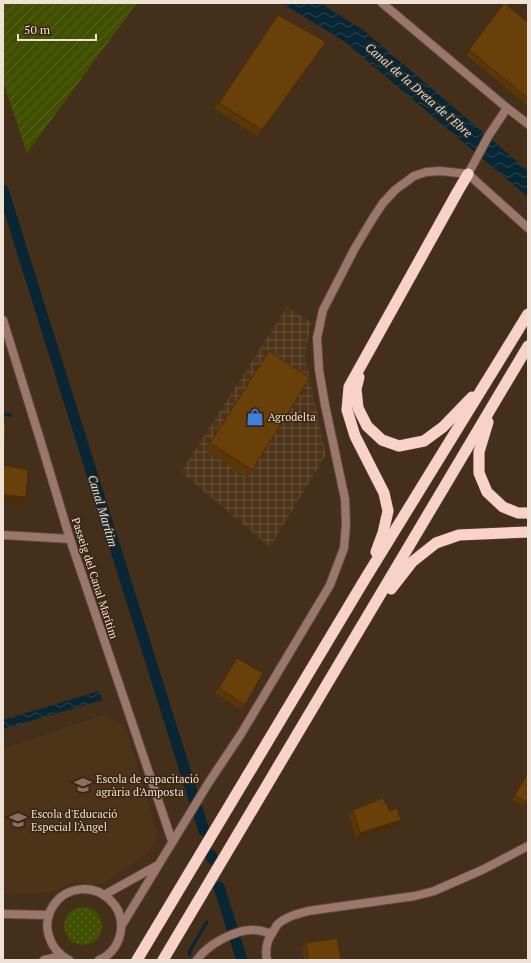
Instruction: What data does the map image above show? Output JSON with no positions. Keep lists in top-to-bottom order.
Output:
{
  "streets": {
    "street": ["Passeig del Canal Marítim"]
  },
  "water": ["Canal de la Dreta de l'Ebre", "Canal Marítim"],
  "places": {
    "shop": ["Agrodelta"],
    "school or university": ["Escola de capacitació agrària d'Amposta", "Escola d'Educació Especial l'Àngel"]
  },
  "scale_bar": "50 m"
}
